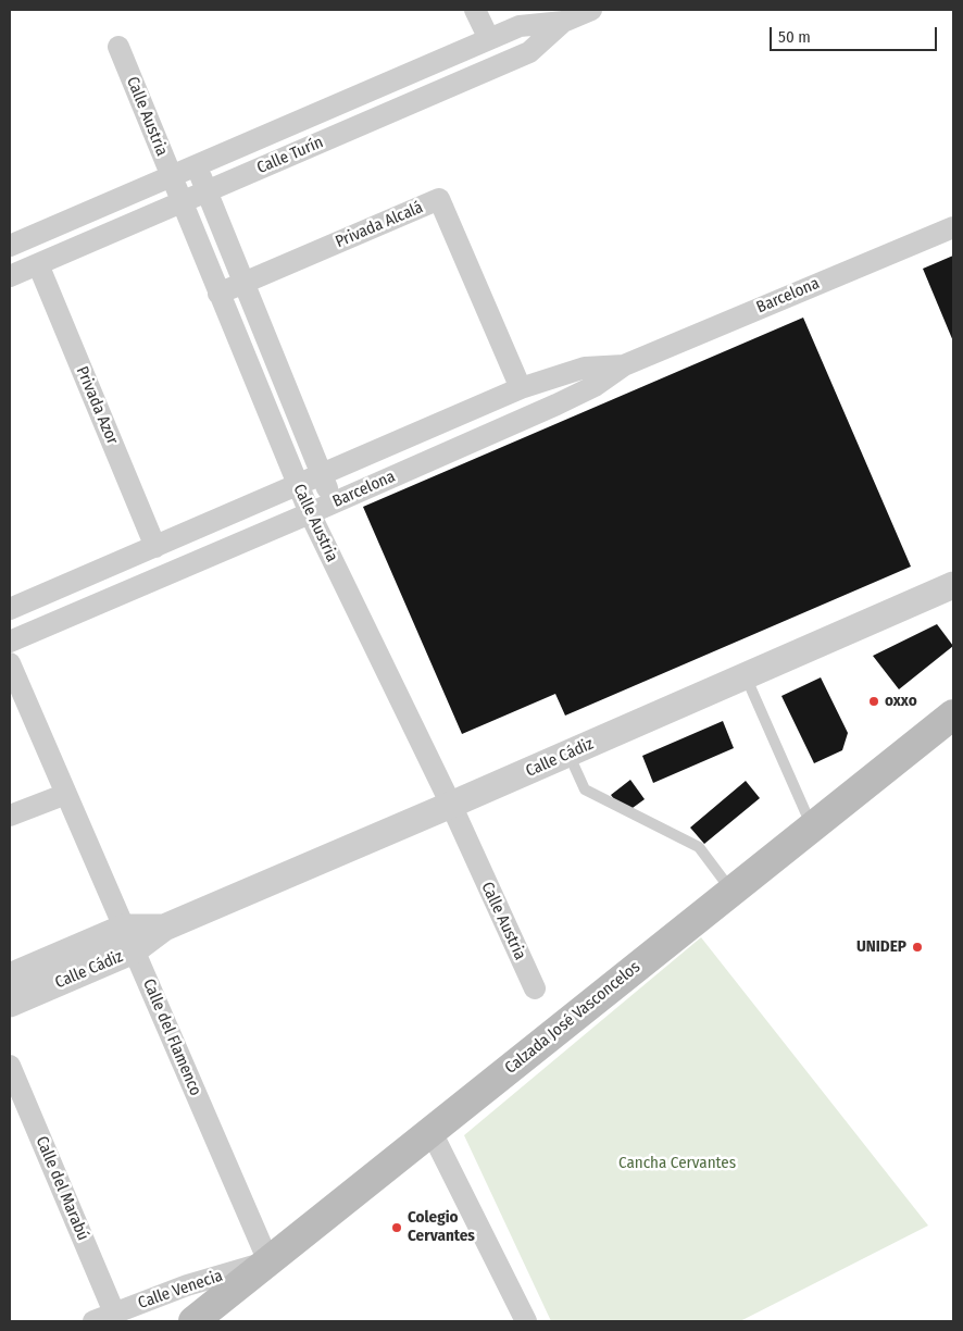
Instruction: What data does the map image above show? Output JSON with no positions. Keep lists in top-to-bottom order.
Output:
{
  "streets": {
    "main road": ["Calzada José Vasconcelos"],
    "street": [
      "Calle Austria",
      "Calle Turín",
      "Privada Alcalá",
      "Barcelona",
      "Privada Azor",
      "Calle Cádiz",
      "Calle del Flamenco",
      "Calle del Marabú",
      "Calle Venecia"
    ]
  },
  "crossings": [
    ["Calle Austria", "Calle Turín"],
    ["Calle Austria", "Privada Alcalá"],
    ["Calle Austria", "Barcelona"],
    ["Calle Austria", "Calle Cádiz"],
    ["Calle Turín", "Privada Azor"],
    ["Privada Alcalá", "Barcelona"],
    ["Barcelona", "Privada Azor"],
    ["Calle Cádiz", "Calle del Flamenco"],
    ["Calzada José Vasconcelos", "Calle del Flamenco"],
    ["Calzada José Vasconcelos", "Calle Venecia"],
    ["Calle del Flamenco", "Calle Venecia"],
    ["Calle del Marabú", "Calle Venecia"]
  ],
  "parks": ["Cancha Cervantes"],
  "places": ["oxxo", "UNIDEP", "Colegio Cervantes"],
  "scale_bar": "50 m"
}
